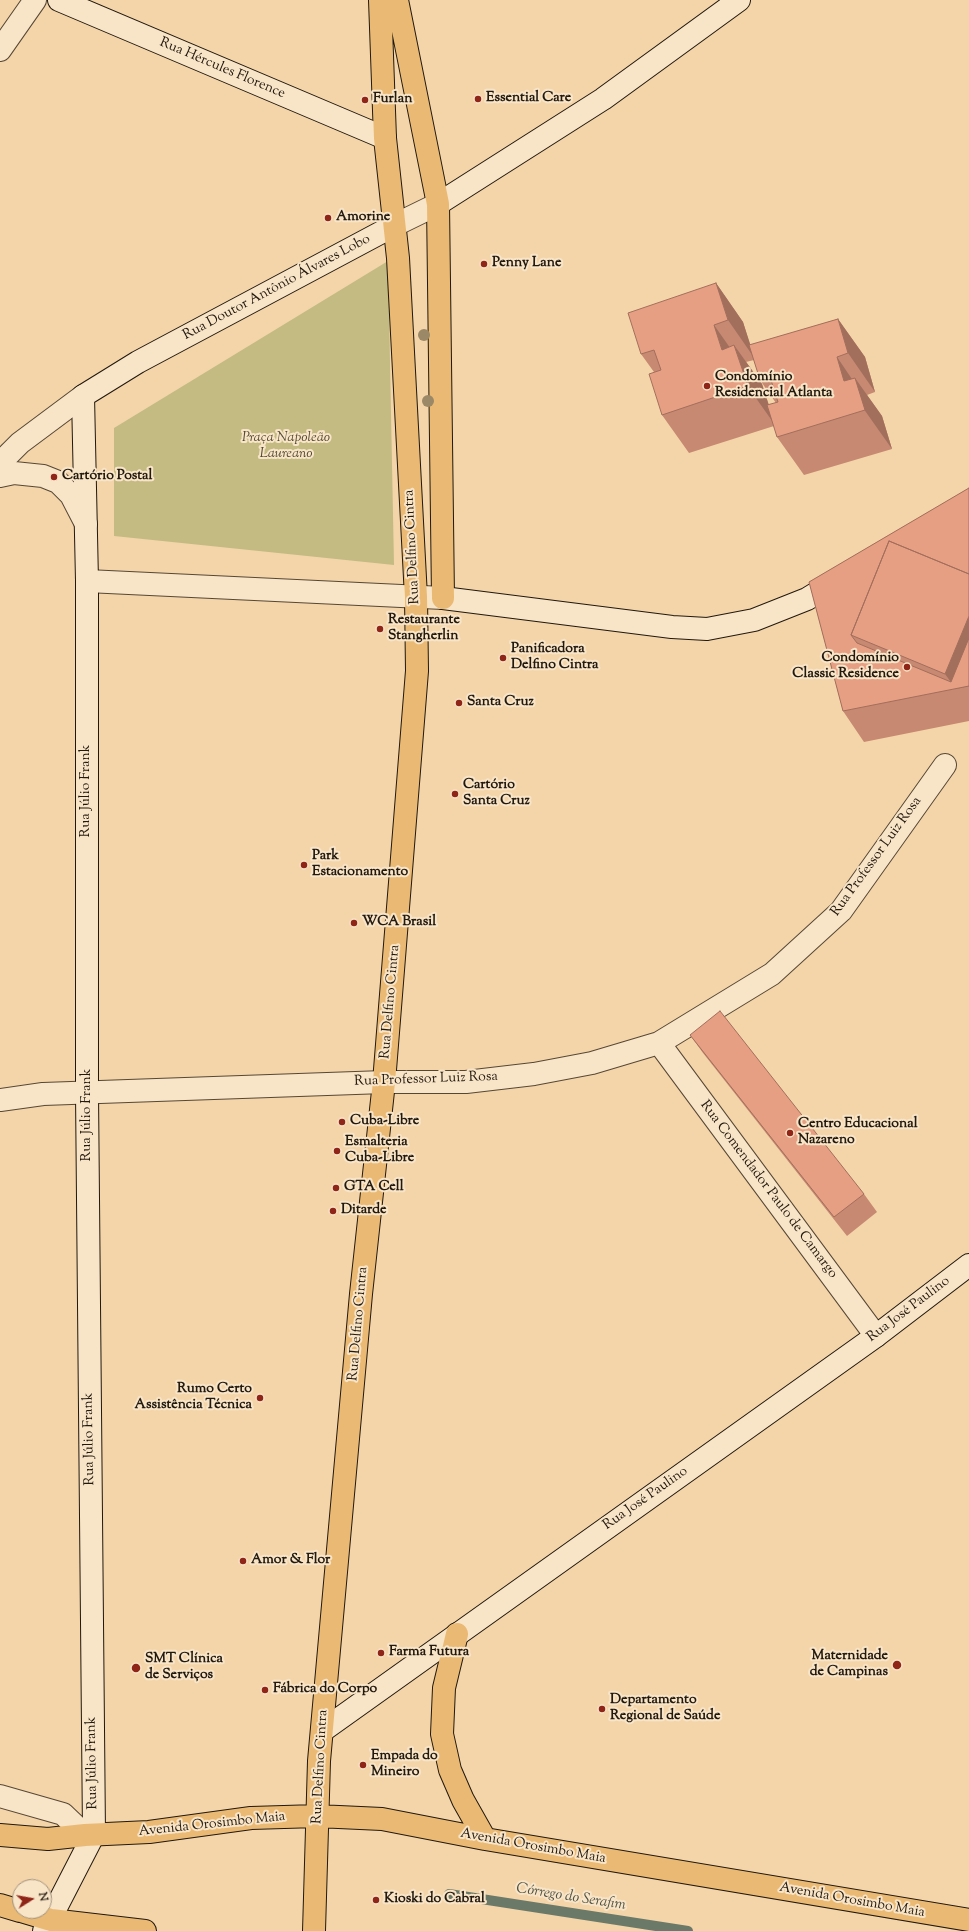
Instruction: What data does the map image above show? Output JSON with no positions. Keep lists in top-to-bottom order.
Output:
{
  "streets": {
    "main road": ["Rua Delfino Cintra", "Avenida Orosimbo Maia"],
    "street": [
      "Rua Hércules Florence",
      "Rua Doutor Antônio Álvares Lobo",
      "Rua Júlio Frank",
      "Rua Professor Luiz Rosa",
      "Rua Comendador Paulo de Camargo",
      "Rua José Paulino"
    ]
  },
  "crossings": [
    ["Rua Hércules Florence", "Rua Delfino Cintra"],
    ["Rua Doutor Antônio Álvares Lobo", "Rua Delfino Cintra"],
    ["Rua Doutor Antônio Álvares Lobo", "Rua Júlio Frank"],
    ["Rua Delfino Cintra", "Rua Professor Luiz Rosa"],
    ["Rua Delfino Cintra", "Rua José Paulino"],
    ["Rua Delfino Cintra", "Avenida Orosimbo Maia"],
    ["Rua Júlio Frank", "Rua Professor Luiz Rosa"],
    ["Rua Júlio Frank", "Avenida Orosimbo Maia"],
    ["Rua Professor Luiz Rosa", "Rua Comendador Paulo de Camargo"],
    ["Rua Comendador Paulo de Camargo", "Rua José Paulino"]
  ],
  "water": ["Córrego do Serafim"],
  "parks": ["Praça Napoleão Laureano"],
  "places": [
    "Essential Care",
    "Furlan",
    "Amorine",
    "Penny Lane",
    "Condomínio Residencial Atlanta",
    "Cartório Postal",
    "Restaurante Stangherlin",
    "Panificadora Delfino Cintra",
    "Condomínio Classic Residence",
    "Santa Cruz",
    "Cartório Santa Cruz",
    "Park Estacionamento",
    "WCA Brasil",
    "Cuba-Libre",
    "Centro Educacional Nazareno",
    "Esmalteria Cuba-Libre",
    "GTA Cell",
    "Ditarde",
    "Rumo Certo Assistência Técnica",
    "Amor & Flor",
    "Farma Futura",
    "Maternidade de Campinas",
    "SMT Clínica de Serviços",
    "Fábrica do Corpo",
    "Departamento Regional de Saúde",
    "Empada do Mineiro",
    "Kioski do Cabral"
  ],
  "north": "right"
}
